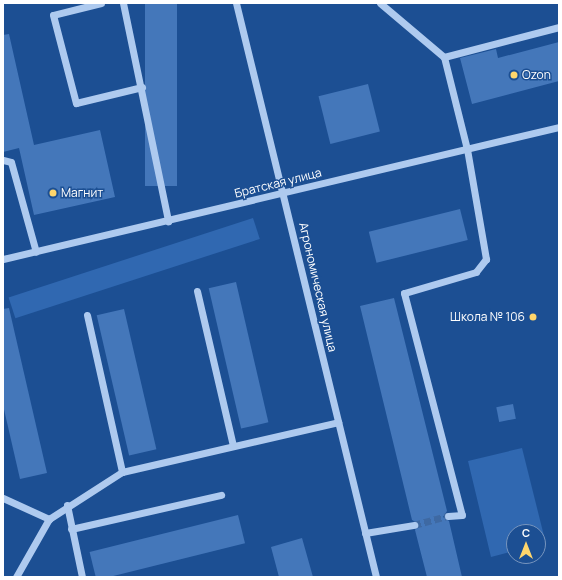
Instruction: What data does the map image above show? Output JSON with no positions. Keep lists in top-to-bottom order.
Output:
{
  "streets": {
    "street": ["Братская улица", "Агрономическая улица"]
  },
  "crossings": [
    ["Братская улица", "Агрономическая улица"]
  ],
  "places": ["Ozon", "Магнит", "Школа № 106"],
  "north": "top"
}
